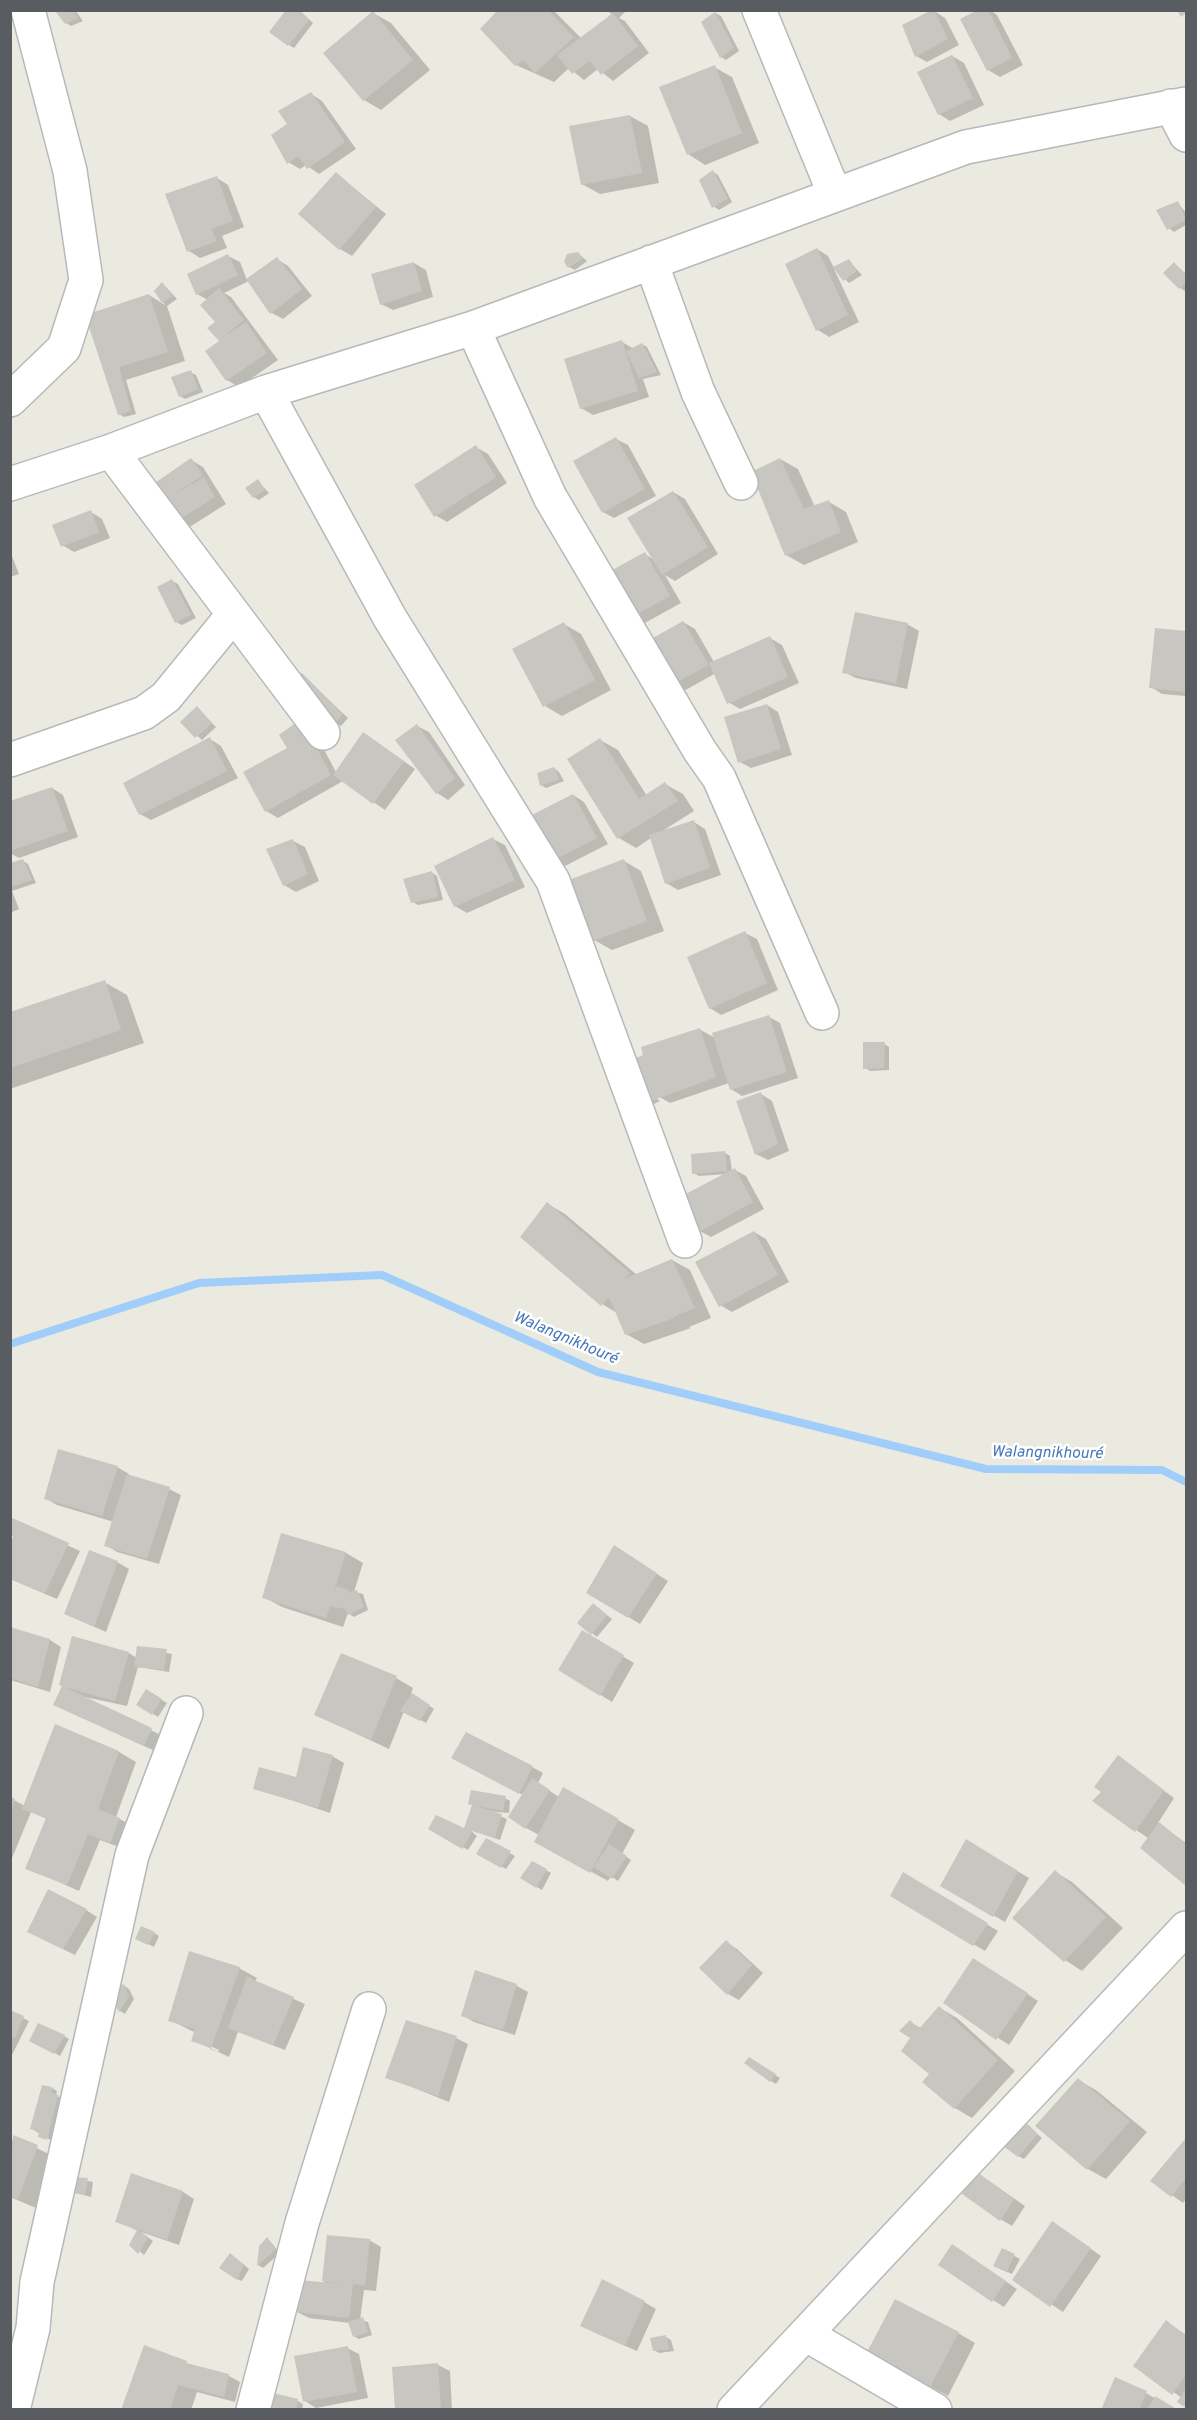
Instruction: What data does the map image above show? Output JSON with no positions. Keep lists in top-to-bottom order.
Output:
{
  "water": ["Walangnikhouré"]
}
